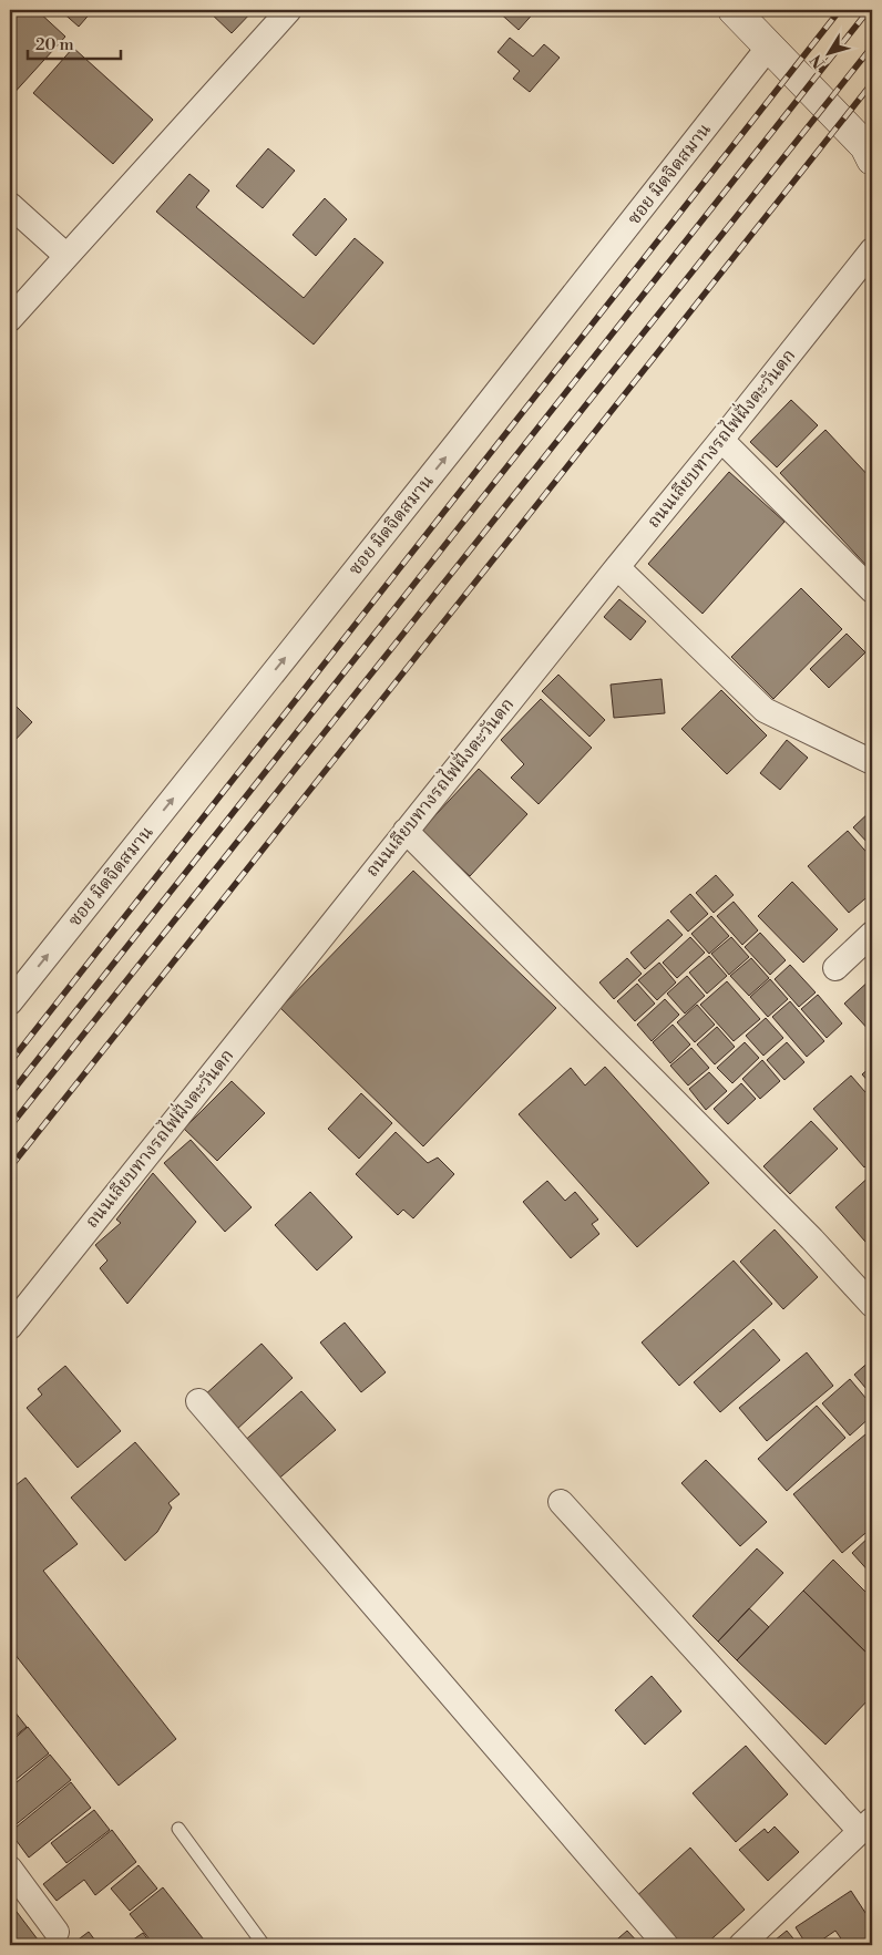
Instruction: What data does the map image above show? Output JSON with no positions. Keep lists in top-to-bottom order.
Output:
{
  "streets": {
    "street": ["ซอย มิตจิตสมาน", "ถนนเลียบทางรถไฟฝั่งตะวันตก"]
  },
  "one_way": ["ซอย มิตจิตสมาน"],
  "scale_bar": "20 m",
  "north": "bottom left"
}
